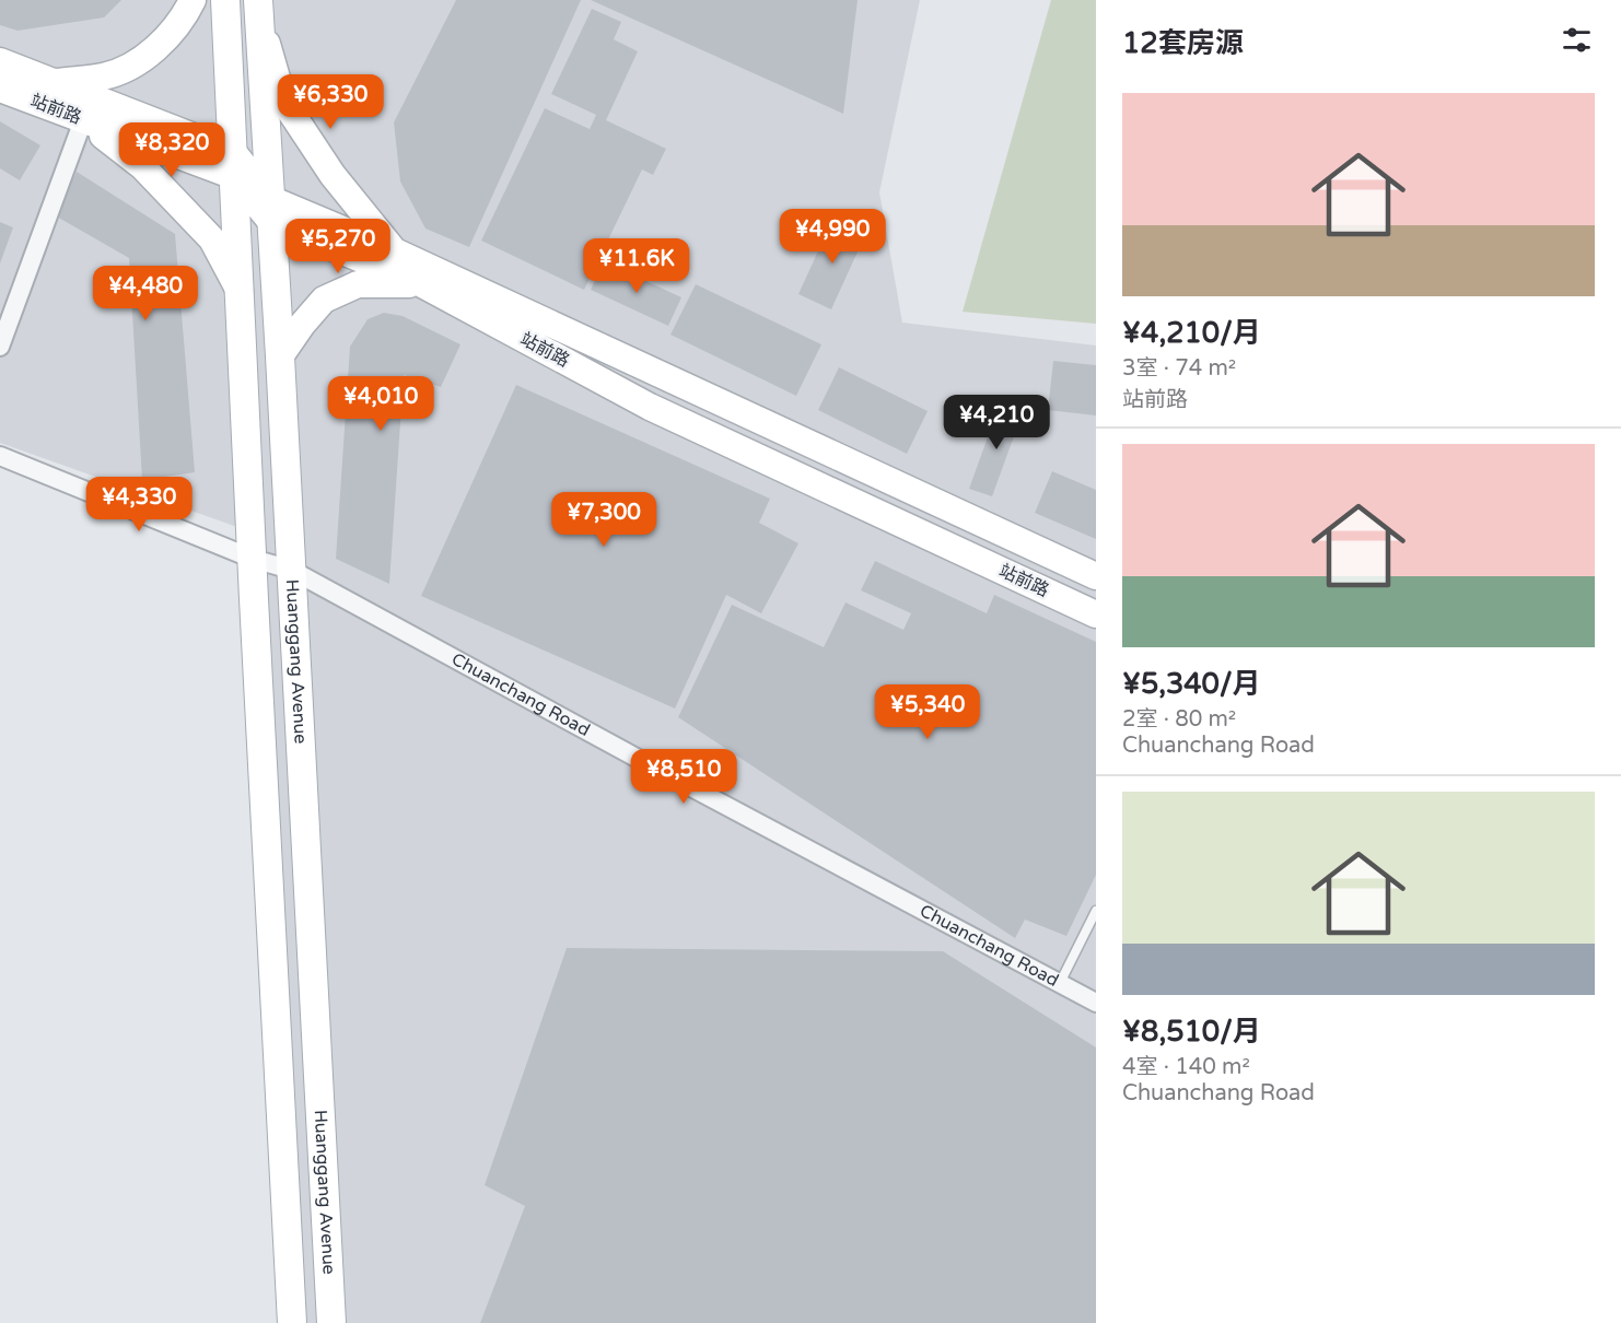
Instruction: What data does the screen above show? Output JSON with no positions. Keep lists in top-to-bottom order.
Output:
{
  "streets": {
    "main road": ["Huanggang Avenue"],
    "street": ["站前路", "Chuanchang Road"]
  },
  "crossings": [
    ["站前路", "Huanggang Avenue"],
    ["Huanggang Avenue", "Chuanchang Road"]
  ],
  "page": {
    "heading": "12套房源",
    "price": [
      "¥6,330",
      "¥8,320",
      "¥4,990",
      "¥5,270",
      "¥11.6K",
      "¥4,480",
      "¥4,010",
      "¥4,210",
      "¥4,330",
      "¥7,300",
      "¥5,340",
      "¥8,510"
    ],
    "list": [
      {
        "name": "¥4,210/月",
        "note": "3室 · 74 m² · 站前路"
      },
      {
        "name": "¥5,340/月",
        "note": "2室 · 80 m² · Chuanchang Road"
      },
      {
        "name": "¥8,510/月",
        "note": "4室 · 140 m² · Chuanchang Road"
      }
    ]
  }
}
